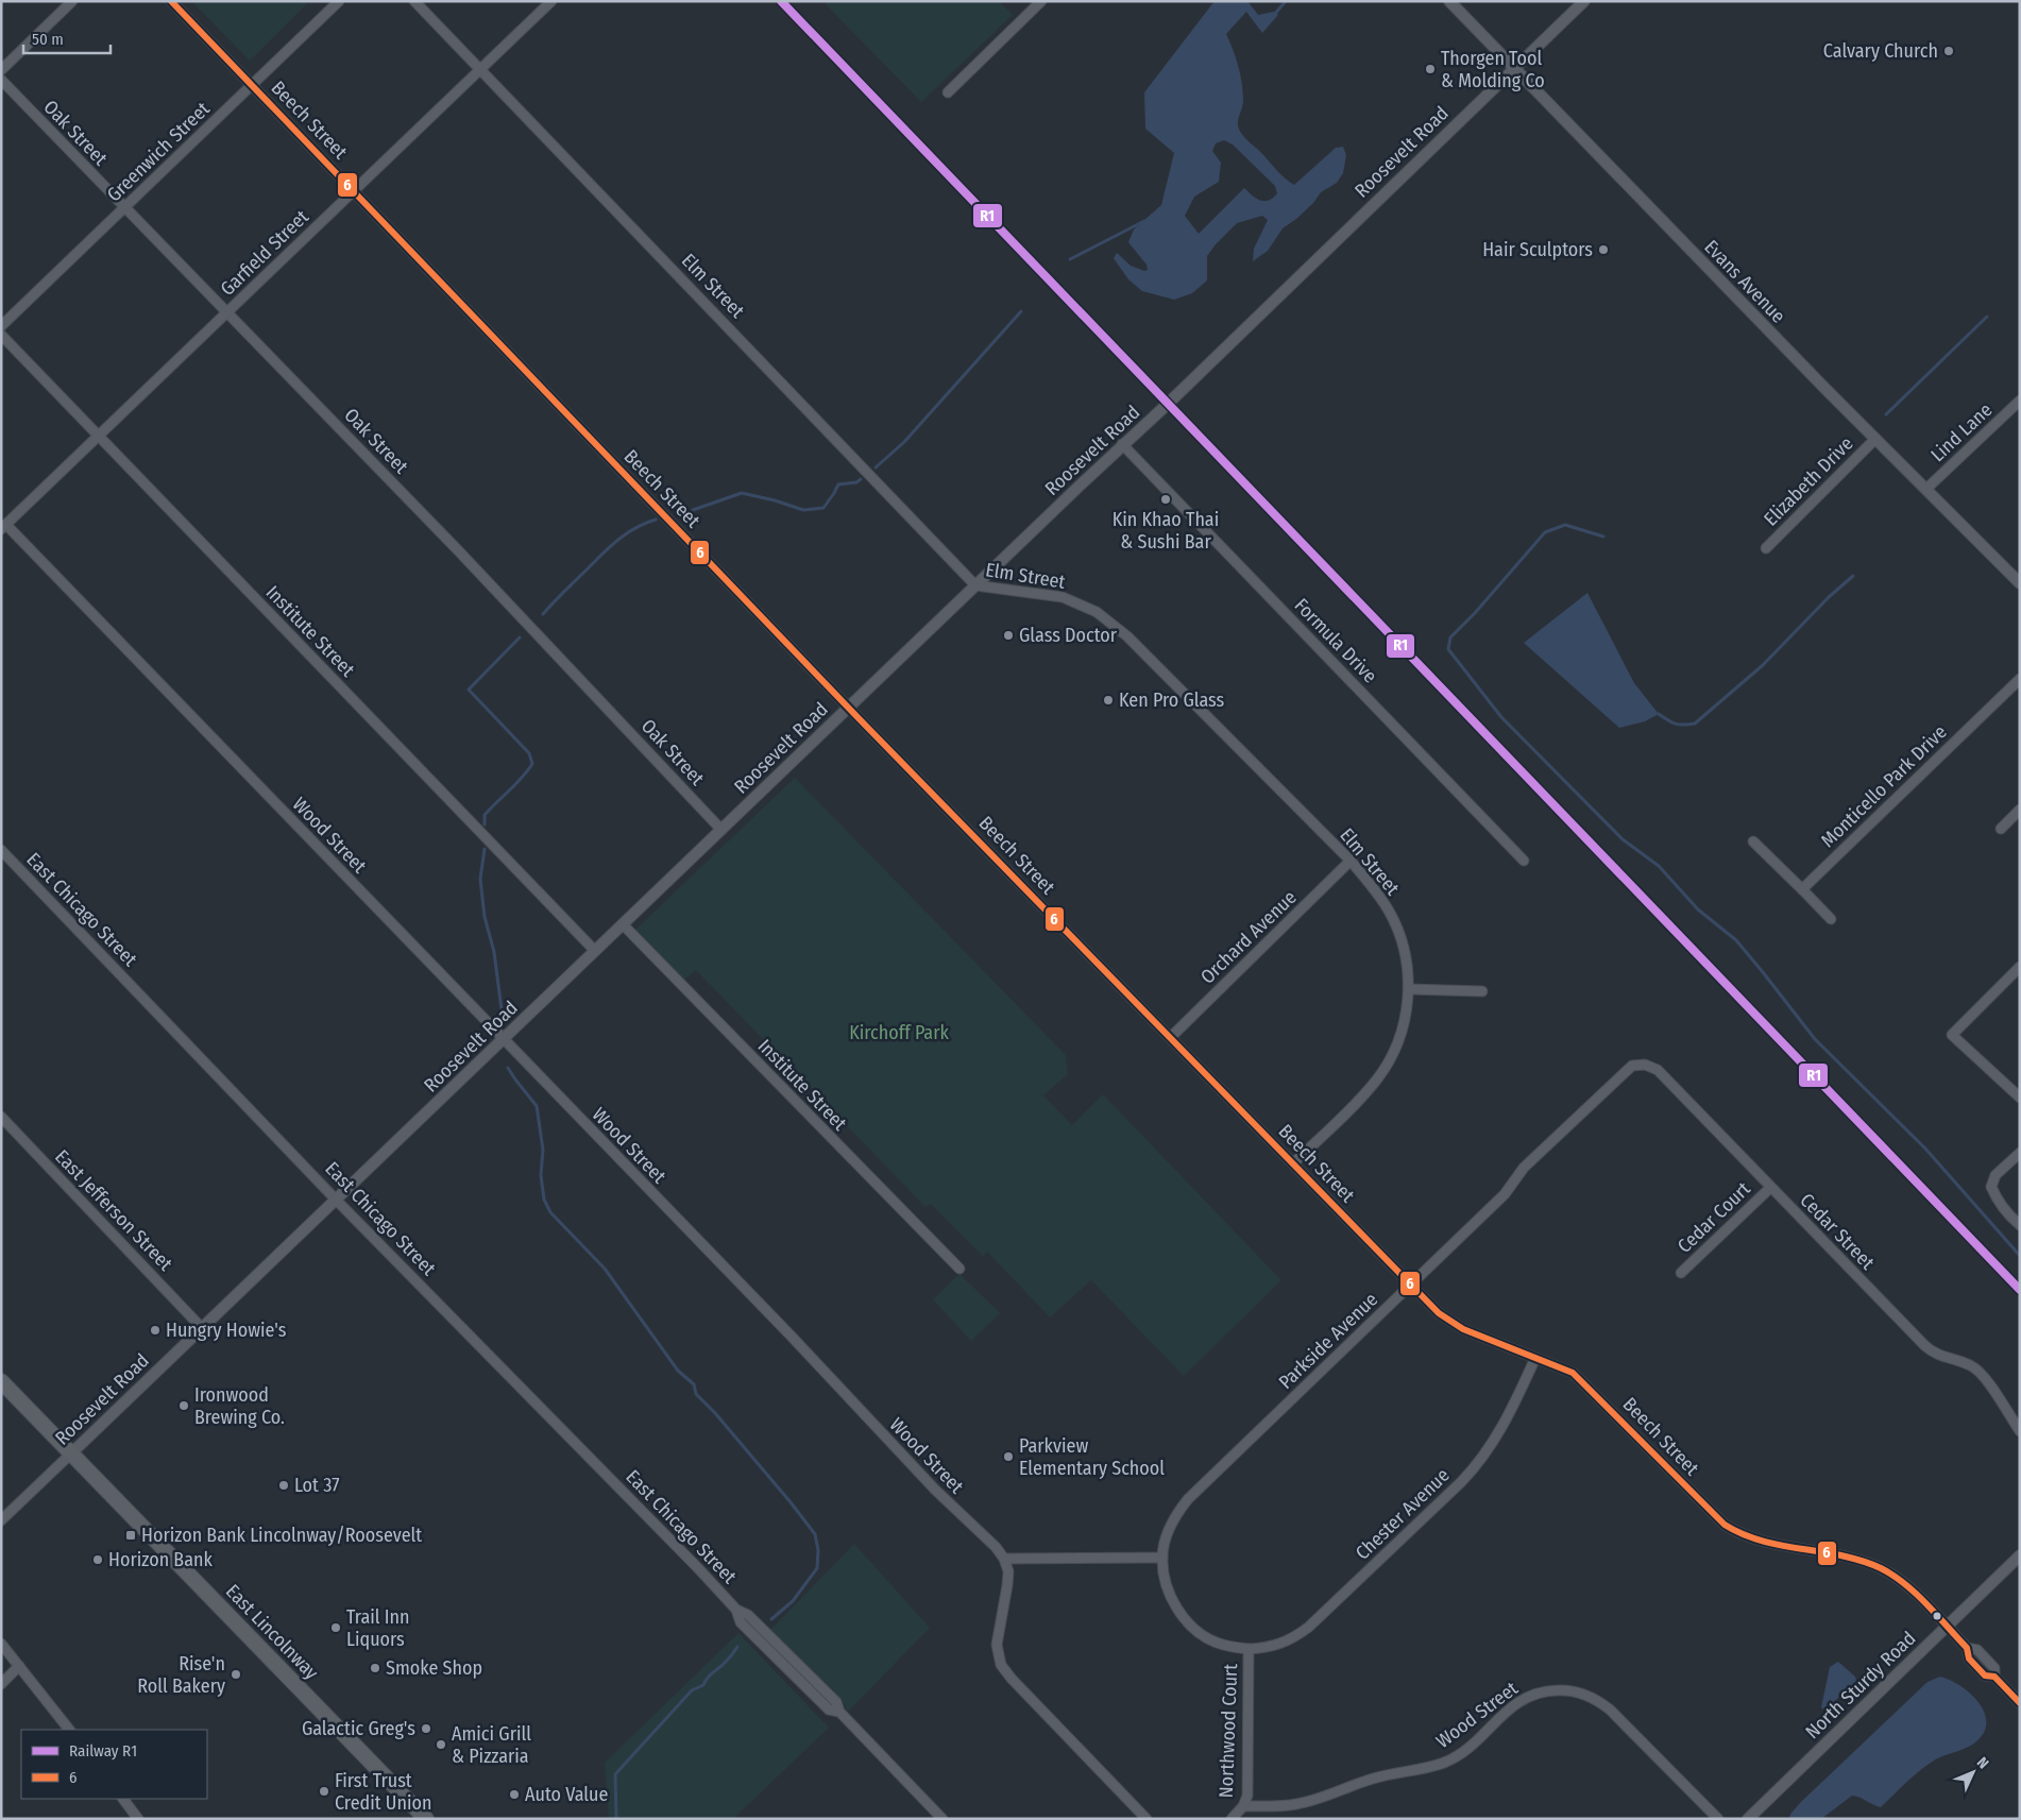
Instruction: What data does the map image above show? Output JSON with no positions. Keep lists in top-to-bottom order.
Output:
{
  "streets": {
    "main road": ["East Lincolnway"],
    "street": [
      "Beech Street",
      "Oak Street",
      "Greenwich Street",
      "Roosevelt Road",
      "Garfield Street",
      "Evans Avenue",
      "Elm Street",
      "Lind Lane",
      "Elizabeth Drive",
      "Institute Street",
      "Formula Drive",
      "Monticello Park Drive",
      "Wood Street",
      "East Chicago Street",
      "Orchard Avenue",
      "East Jefferson Street",
      "Cedar Court",
      "Cedar Street",
      "Parkside Avenue",
      "Chester Avenue",
      "North Sturdy Road",
      "Northwood Court"
    ]
  },
  "crossings": [
    ["Beech Street", "Greenwich Street"],
    ["Beech Street", "Roosevelt Road"],
    ["Beech Street", "Garfield Street"],
    ["Beech Street", "Elm Street"],
    ["Beech Street", "Orchard Avenue"],
    ["Beech Street", "Parkside Avenue"],
    ["Beech Street", "Chester Avenue"],
    ["Beech Street", "North Sturdy Road"],
    ["Oak Street", "Greenwich Street"],
    ["Oak Street", "Roosevelt Road"],
    ["Oak Street", "Garfield Street"],
    ["Roosevelt Road", "Evans Avenue"],
    ["Roosevelt Road", "Elm Street"],
    ["Roosevelt Road", "Institute Street"],
    ["Roosevelt Road", "Formula Drive"],
    ["Roosevelt Road", "Wood Street"],
    ["Roosevelt Road", "East Chicago Street"],
    ["Roosevelt Road", "East Jefferson Street"],
    ["Roosevelt Road", "East Lincolnway"],
    ["Garfield Street", "Elm Street"],
    ["Garfield Street", "Institute Street"],
    ["Garfield Street", "Wood Street"],
    ["Evans Avenue", "Lind Lane"],
    ["Evans Avenue", "Elizabeth Drive"],
    ["Elm Street", "Orchard Avenue"],
    ["Wood Street", "Northwood Court"],
    ["Cedar Court", "Cedar Street"],
    ["Cedar Street", "Parkside Avenue"],
    ["Parkside Avenue", "Northwood Court"],
    ["Chester Avenue", "Northwood Court"]
  ],
  "parks": ["Kirchoff Park"],
  "places": {
    "other": [
      "Calvary Church",
      "Thorgen Tool & Molding Co",
      "Hair Sculptors",
      "Kin Khao Thai & Sushi Bar",
      "Glass Doctor",
      "Ken Pro Glass",
      "Hungry Howie's",
      "Ironwood Brewing Co.",
      "Parkview Elementary School",
      "Lot 37",
      "Horizon Bank",
      "Trail Inn Liquors",
      "Smoke Shop",
      "Rise'n Roll Bakery",
      "Galactic Greg's",
      "Amici Grill & Pizzaria",
      "First Trust Credit Union",
      "Auto Value"
    ],
    "transit": ["Horizon Bank Lincolnway/Roosevelt"]
  },
  "lines": ["rail line R1", "transit line 6"],
  "legend": ["Railway R1", "6"],
  "scale_bar": "50 m",
  "north": "top right"
}
